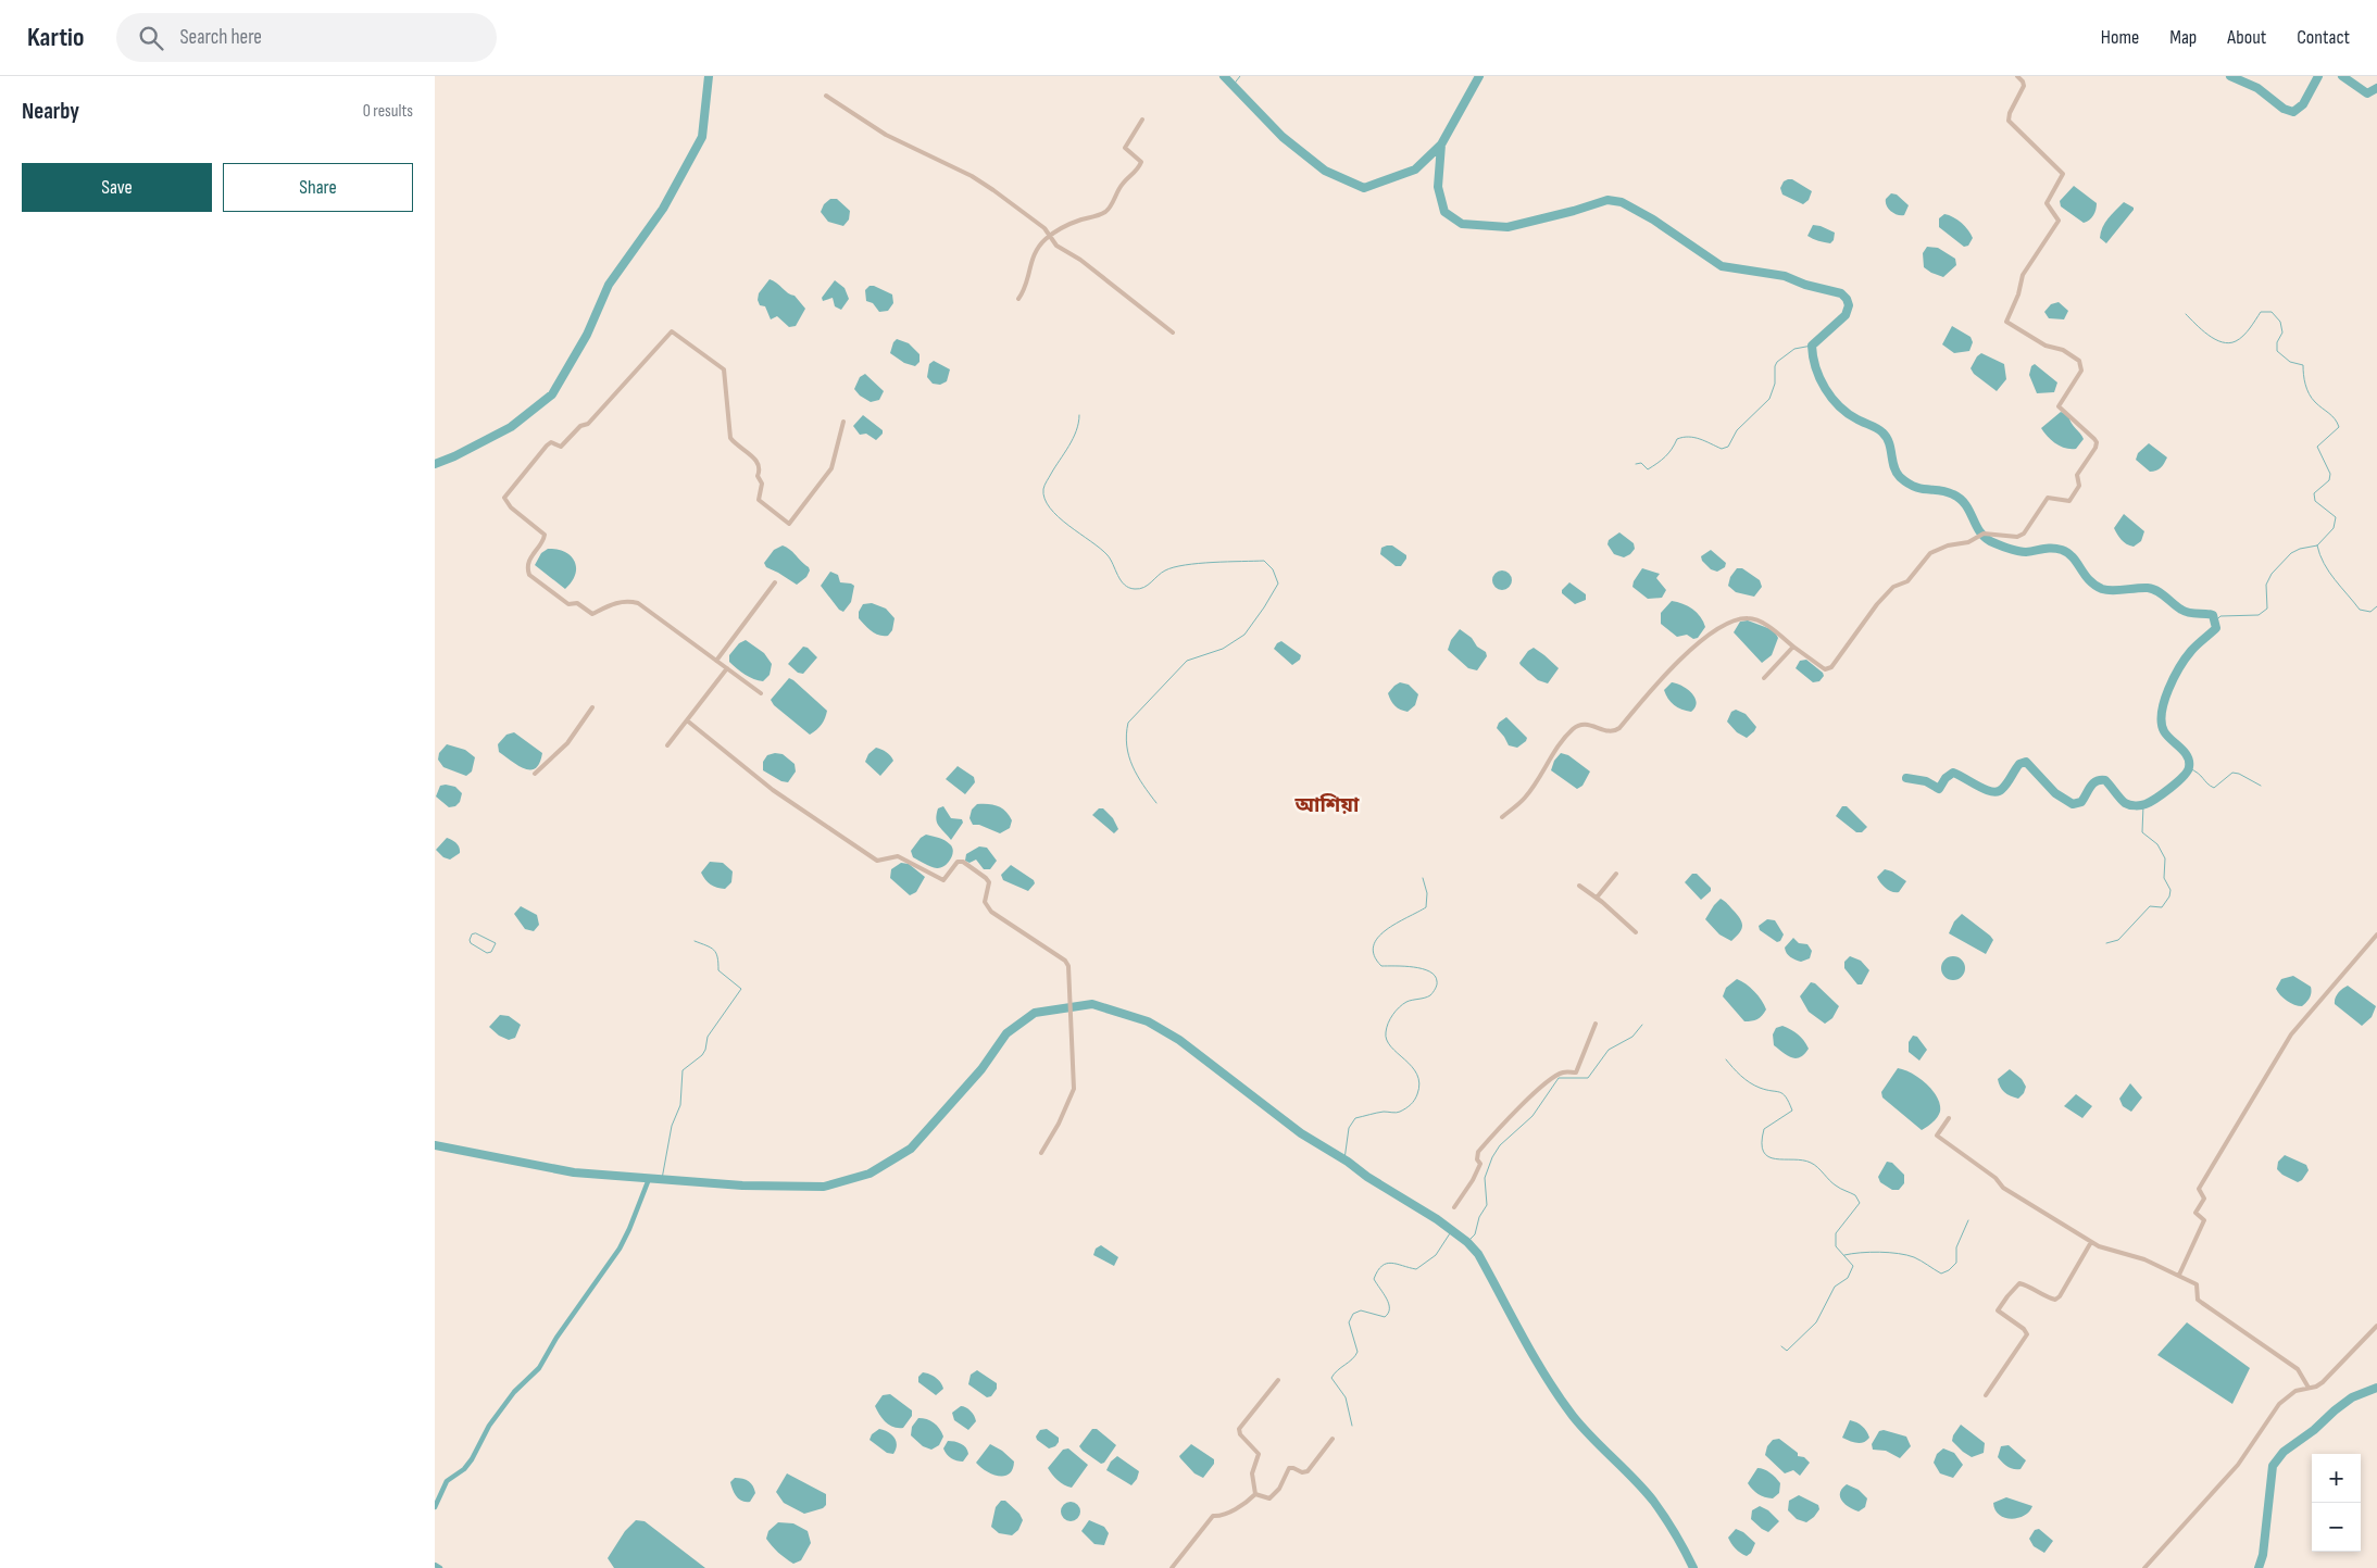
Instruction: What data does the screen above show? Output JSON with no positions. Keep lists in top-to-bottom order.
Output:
{
  "districts": ["আশিয়া"],
  "page": {
    "header": "Kartio",
    "search": "Search here",
    "nav": [
      "Home",
      "Map",
      "About",
      "Contact"
    ],
    "heading": ["Nearby", "0 results"],
    "buttons": ["Save", "Share"],
    "map_buttons": ["+", "−"]
  }
}
